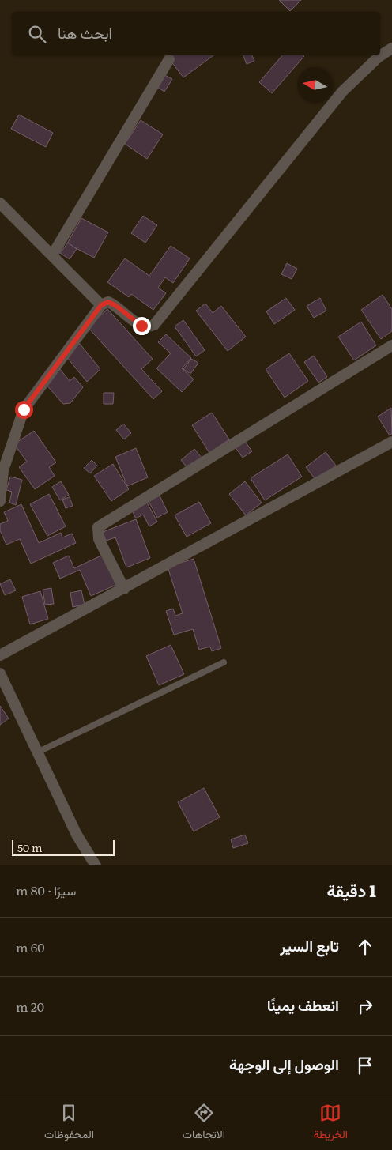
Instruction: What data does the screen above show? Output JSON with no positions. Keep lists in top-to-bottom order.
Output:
{
  "scale_bar": "50 m",
  "north": "left",
  "page": {
    "search": "ابحث هنا",
    "scale": "50 m",
    "heading": ["1 دقيقة", "سيرًا · 80 m"],
    "list": [
      ["تابع السير", "60 m"],
      ["انعطف يمينًا", "20 m"],
      "الوصول إلى الوجهة"
    ],
    "nav": ["الخريطة", "الاتجاهات", "المحفوظات"]
  }
}
